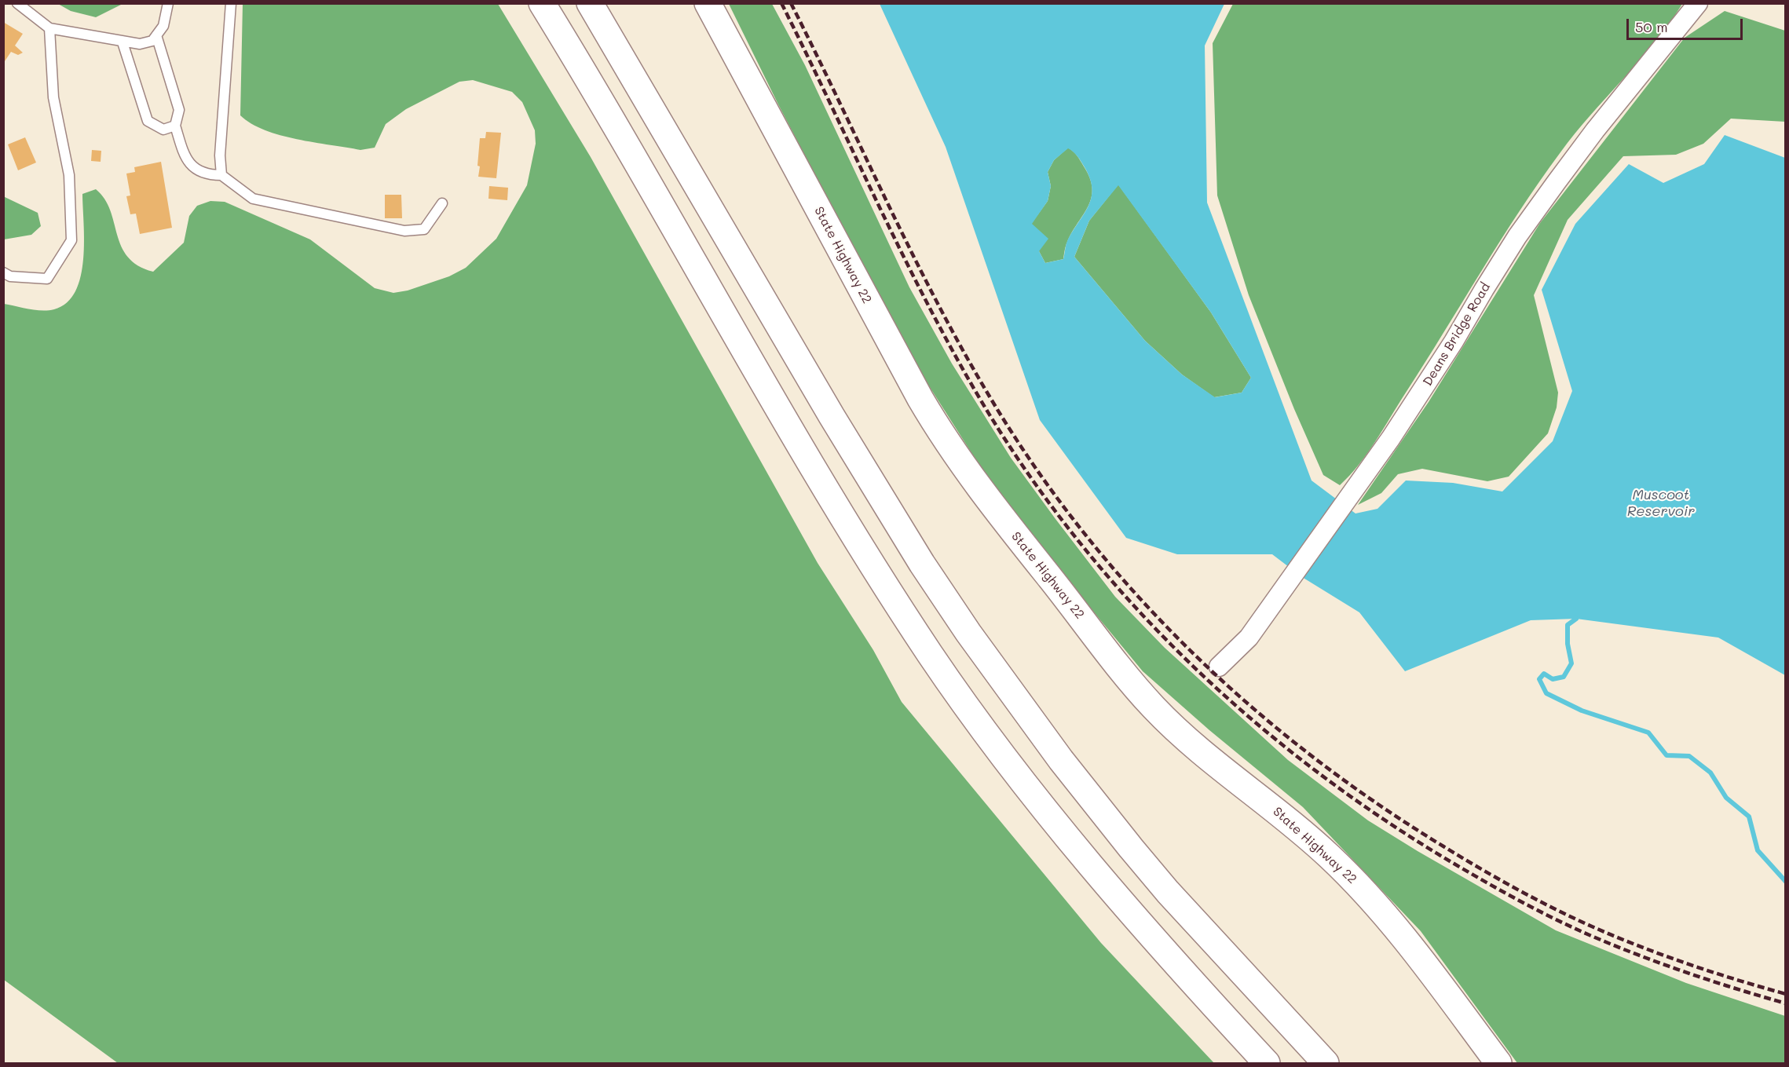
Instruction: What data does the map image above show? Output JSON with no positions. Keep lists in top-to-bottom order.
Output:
{
  "streets": {
    "main road": ["State Highway 22"],
    "street": ["Deans Bridge Road"]
  },
  "water": ["Muscoot Reservoir"],
  "scale_bar": "50 m"
}
